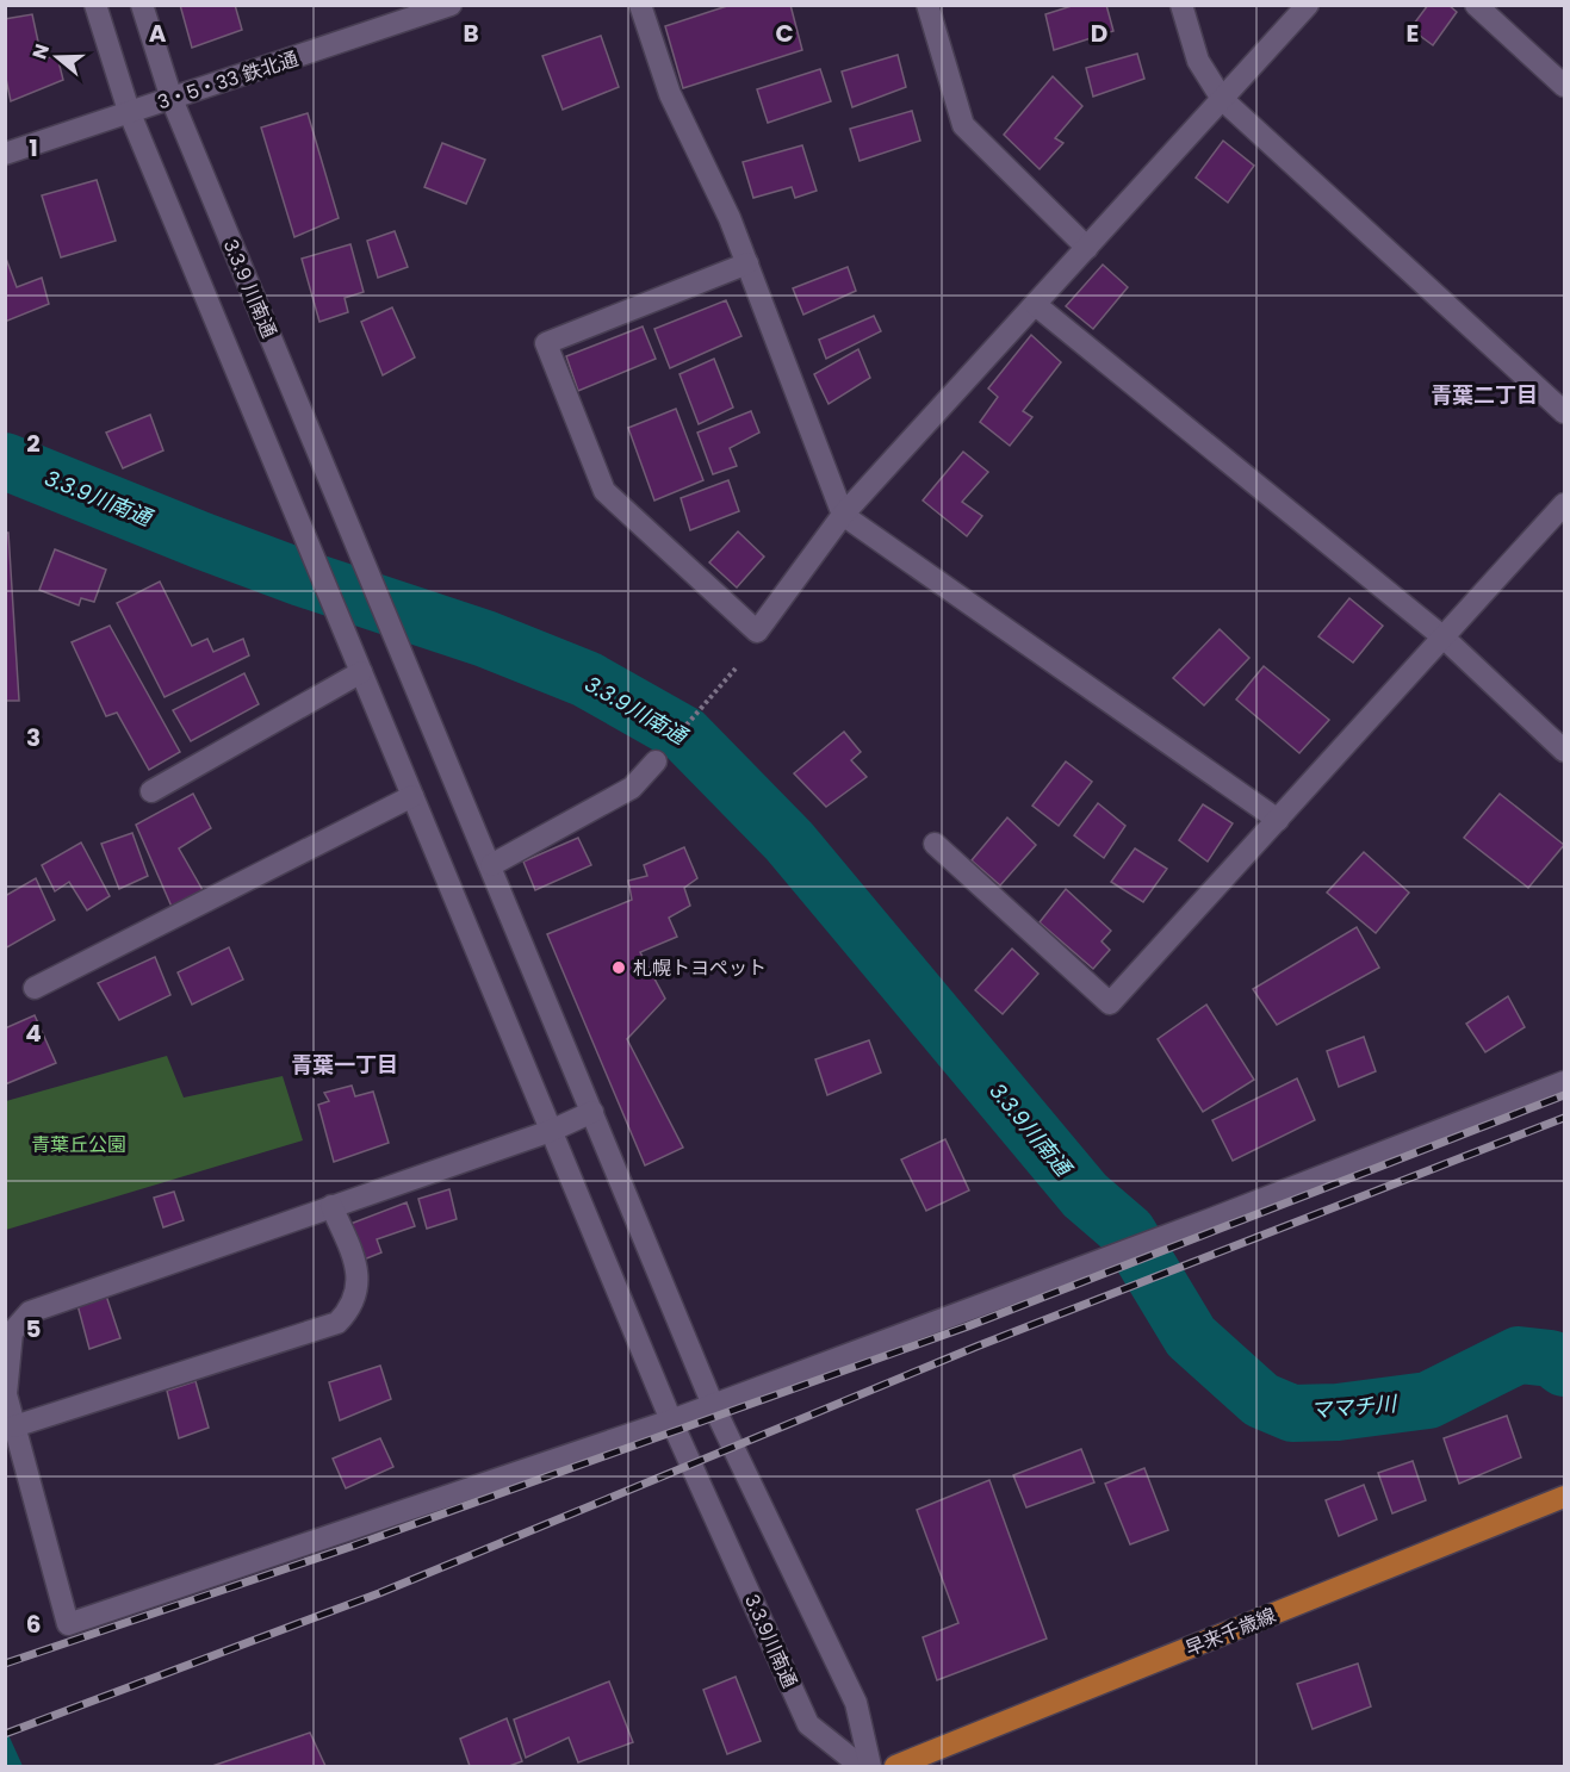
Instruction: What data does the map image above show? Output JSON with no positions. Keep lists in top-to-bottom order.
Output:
{
  "streets": {
    "main road": ["早来千歳線"],
    "street": ["3・5・33 鉄北通", "3.3.9 川南通", "3.3.9川南通"]
  },
  "crossings": [
    ["3・5・33 鉄北通", "3.3.9 川南通"],
    ["3・5・33 鉄北通", "3.3.9川南通"]
  ],
  "districts": ["青葉二丁目", "青葉一丁目"],
  "water": ["3.3.9川南通", "ママチ川"],
  "parks": ["青葉丘公園"],
  "places": ["札幌トヨペット"],
  "north": "left",
  "grid": {
    "columns": [
      "A",
      "B",
      "C",
      "D",
      "E"
    ],
    "rows": [
      "1",
      "2",
      "3",
      "4",
      "5",
      "6"
    ]
  }
}
